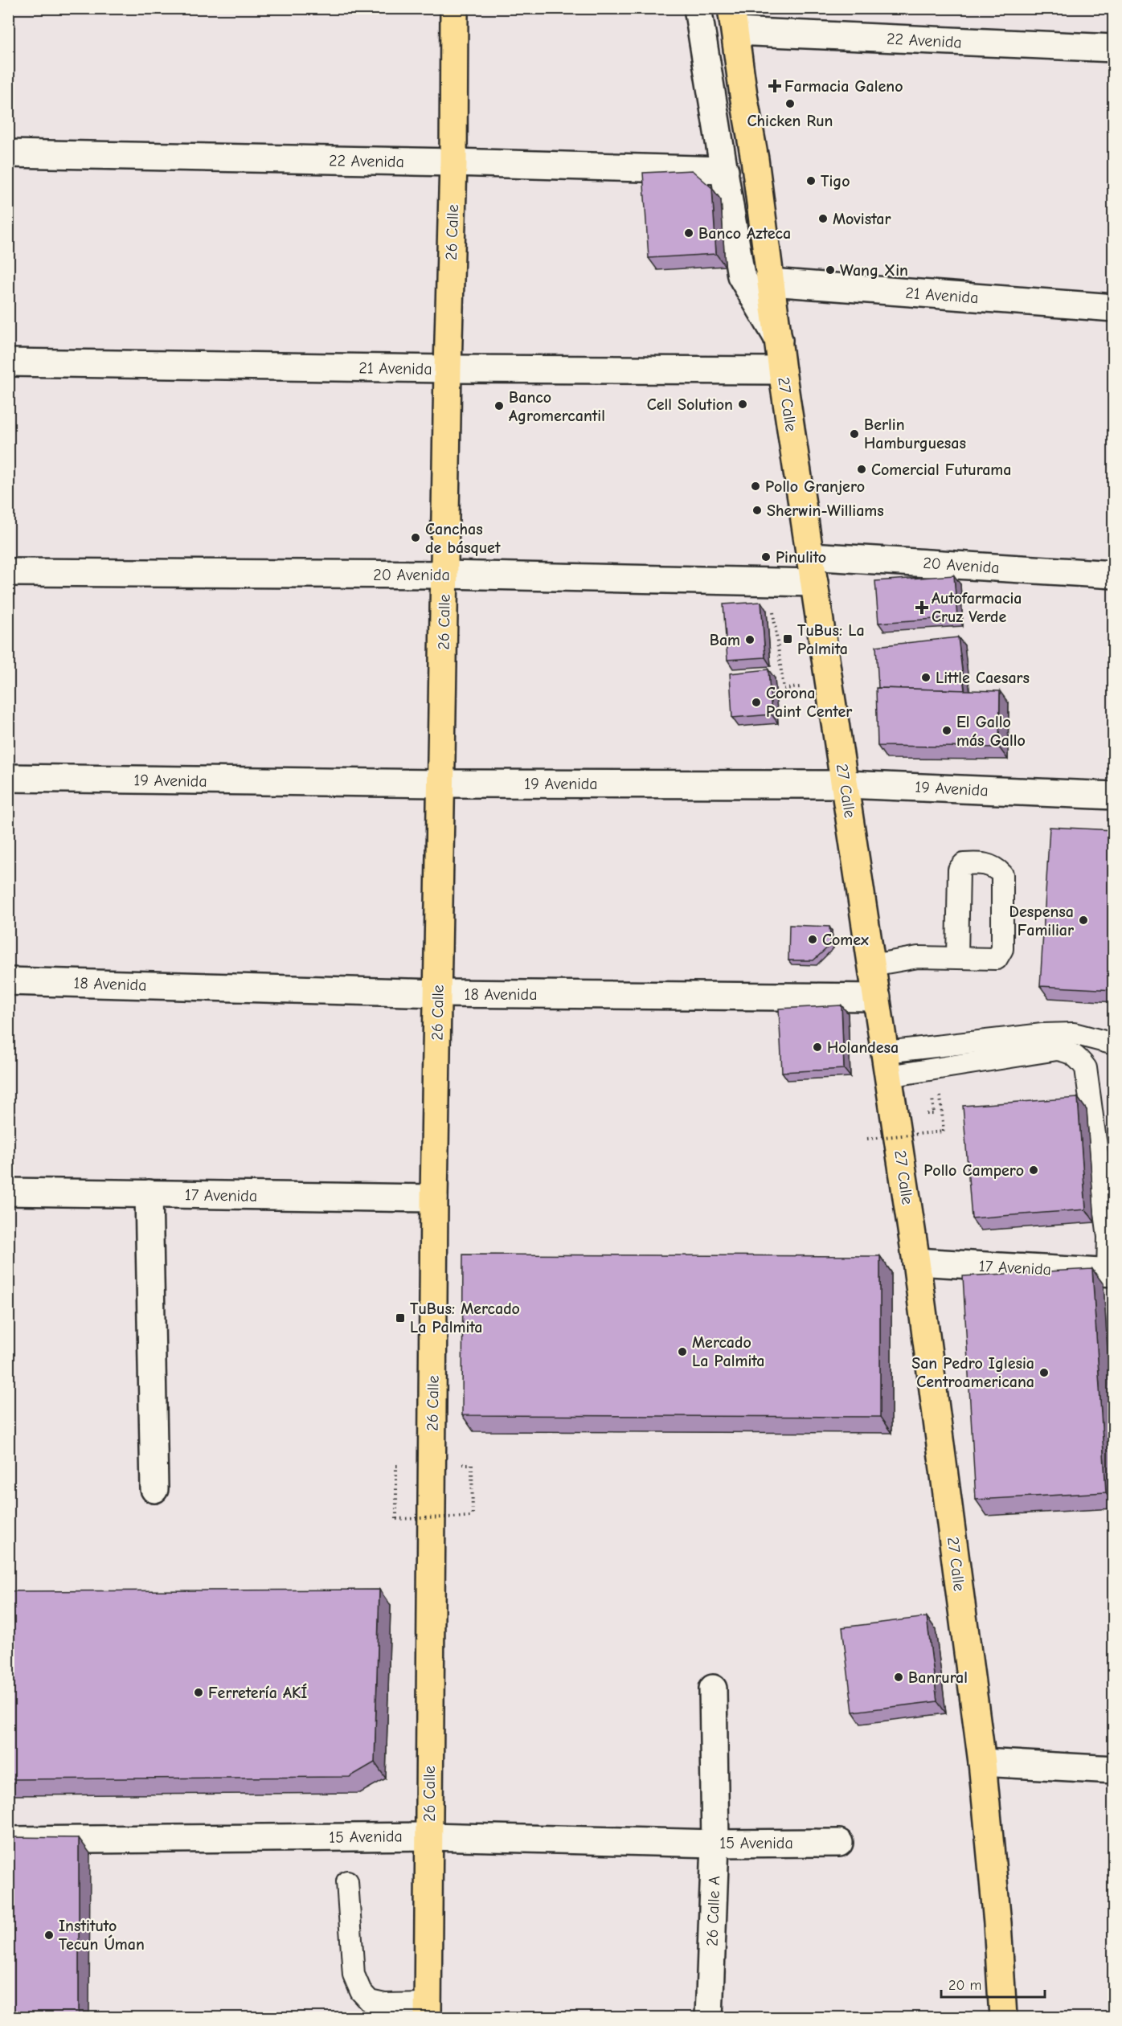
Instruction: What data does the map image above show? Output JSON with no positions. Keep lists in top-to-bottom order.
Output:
{
  "streets": {
    "main road": ["26 Calle", "27 Calle"],
    "street": [
      "22 Avenida",
      "21 Avenida",
      "20 Avenida",
      "19 Avenida",
      "18 Avenida",
      "17 Avenida",
      "15 Avenida",
      "26 Calle A"
    ]
  },
  "crossings": [
    ["22 Avenida", "26 Calle"],
    ["22 Avenida", "27 Calle"],
    ["26 Calle", "21 Avenida"],
    ["26 Calle", "20 Avenida"],
    ["26 Calle", "19 Avenida"],
    ["26 Calle", "18 Avenida"],
    ["26 Calle", "17 Avenida"],
    ["26 Calle", "15 Avenida"],
    ["21 Avenida", "27 Calle"],
    ["27 Calle", "20 Avenida"],
    ["27 Calle", "19 Avenida"],
    ["27 Calle", "18 Avenida"],
    ["27 Calle", "17 Avenida"],
    ["15 Avenida", "26 Calle A"]
  ],
  "places": {
    "health": ["Farmacia Galeno", "Autofarmacia Cruz Verde"],
    "other": [
      "Chicken Run",
      "Tigo",
      "Movistar",
      "Banco Azteca",
      "Wang Xin",
      "Cell Solution",
      "Banco Agromercantil",
      "Berlin Hamburguesas",
      "Comercial Futurama",
      "Pollo Granjero",
      "Sherwin-Williams",
      "Canchas de básquet",
      "Pinulito",
      "Bam",
      "Little Caesars",
      "Corona Paint Center",
      "El Gallo más Gallo",
      "Despensa Familiar",
      "Comex",
      "Holandesa",
      "Pollo Campero",
      "Mercado La Palmita",
      "San Pedro Iglesia Centroamericana",
      "Banrural",
      "Ferretería AKÍ",
      "Instituto Tecun Úman"
    ],
    "transit": ["TuBus: La Palmita", "TuBus: Mercado La Palmita"]
  },
  "scale_bar": "20 m"
}
